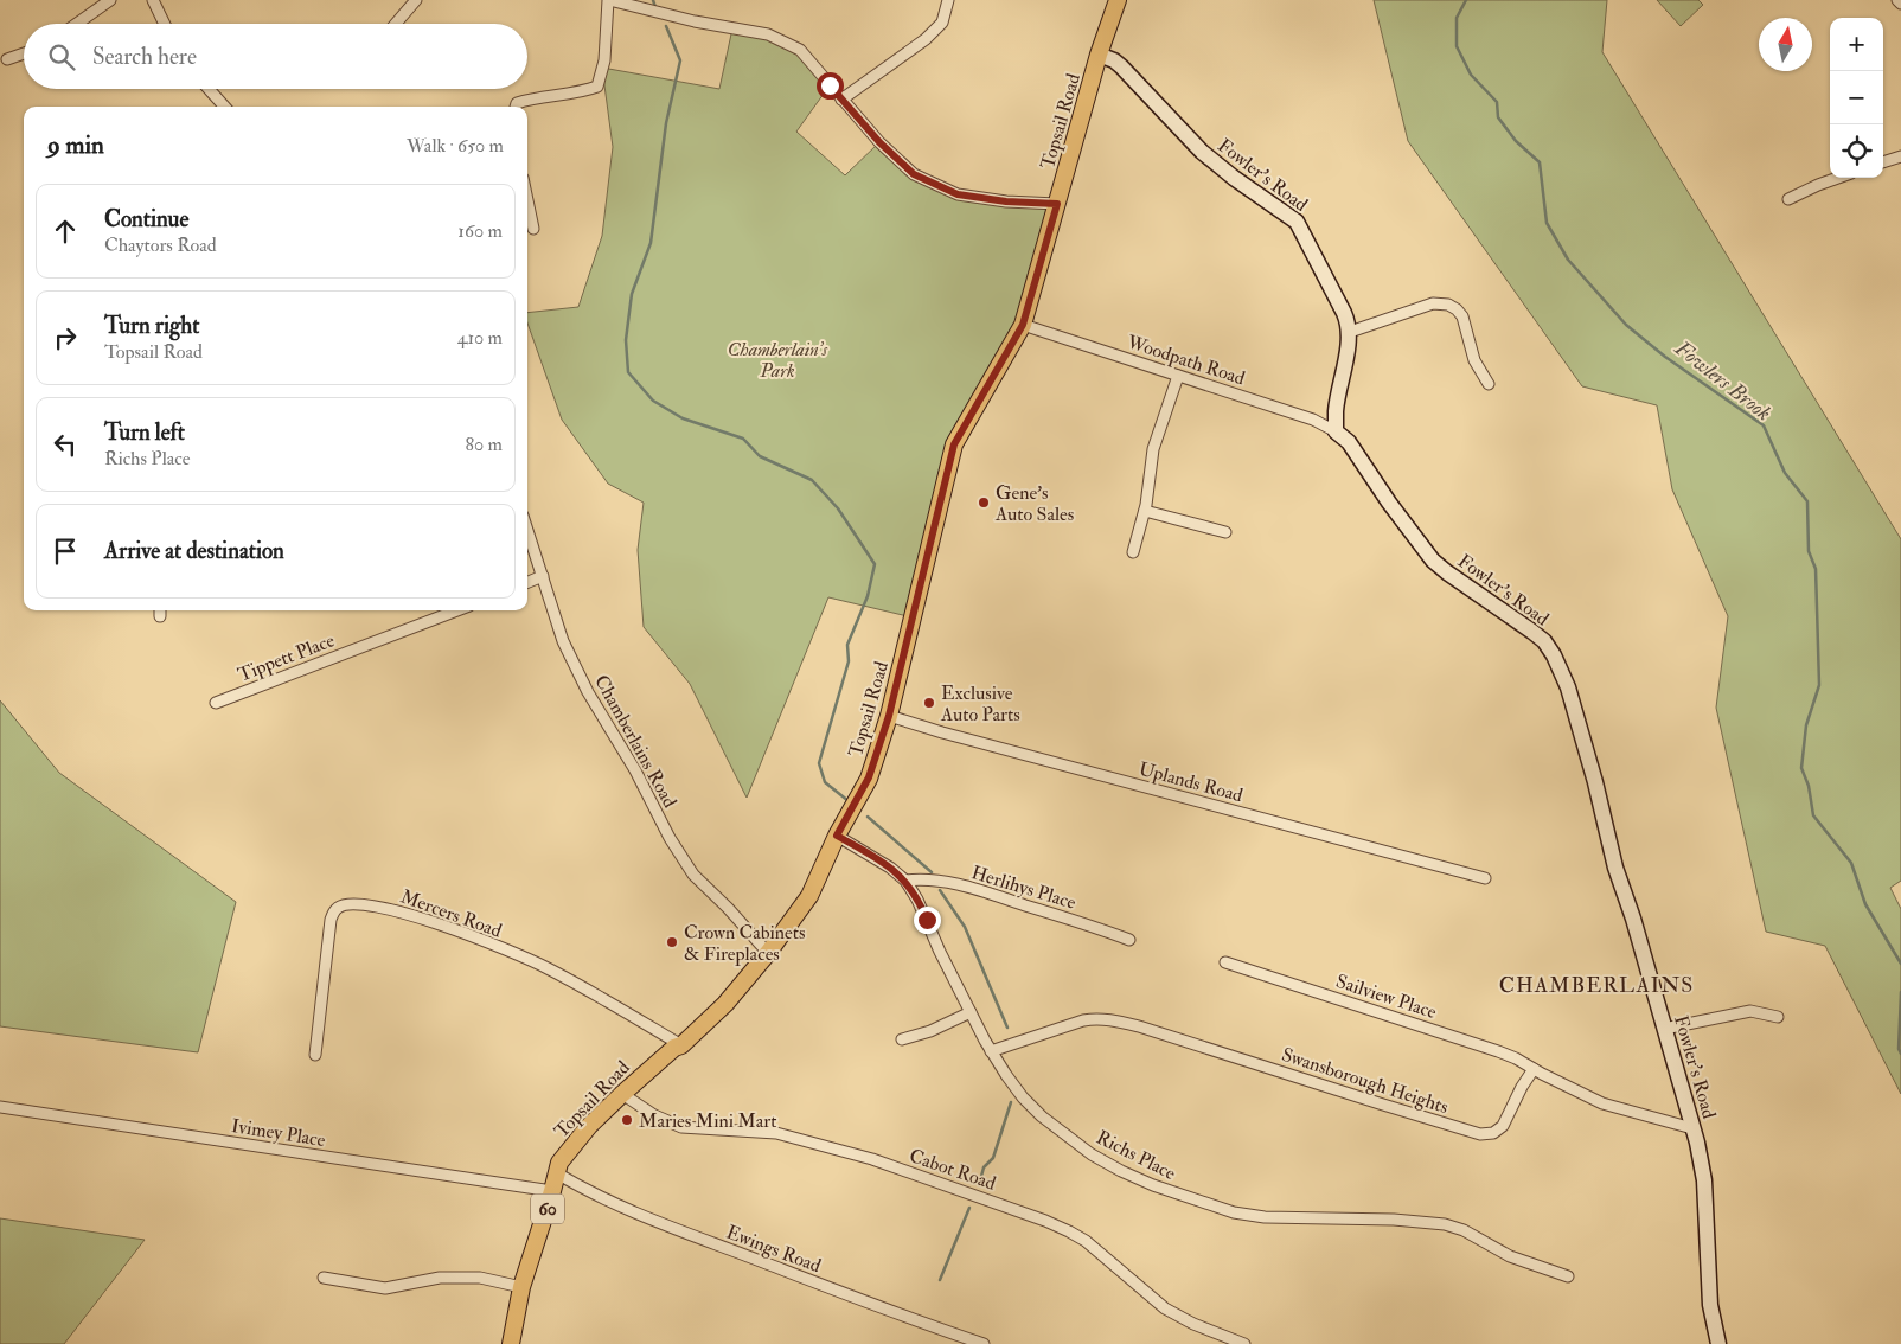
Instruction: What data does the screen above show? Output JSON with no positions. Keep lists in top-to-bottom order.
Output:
{
  "streets": {
    "main road": ["Topsail Road", "60"],
    "street": [
      "Fowler's Road",
      "Woodpath Road",
      "Tippett Place",
      "Chamberlains Road",
      "Uplands Road",
      "Herlihys Place",
      "Mercers Road",
      "Sailview Place",
      "Swansborough Heights",
      "Ivimey Place",
      "Richs Place",
      "Cabot Road",
      "Ewings Road"
    ]
  },
  "crossings": [
    ["Topsail Road", "Fowler's Road"],
    ["Topsail Road", "Woodpath Road"],
    ["Topsail Road", "Chamberlains Road"],
    ["Topsail Road", "Uplands Road"],
    ["Topsail Road", "Mercers Road"],
    ["Topsail Road", "Ivimey Place"],
    ["Topsail Road", "Richs Place"],
    ["Topsail Road", "Cabot Road"],
    ["Topsail Road", "Ewings Road"],
    ["Fowler's Road", "Woodpath Road"],
    ["Herlihys Place", "Richs Place"],
    ["Sailview Place", "Swansborough Heights"],
    ["Swansborough Heights", "Richs Place"]
  ],
  "districts": ["CHAMBERLAINS"],
  "water": ["Fowlers Brook"],
  "parks": ["Chamberlain's Park"],
  "places": [
    "Gene's Auto Sales",
    "Exclusive Auto Parts",
    "Crown Cabinets & Fireplaces",
    "Maries Mini Mart"
  ],
  "north": "top",
  "page": {
    "map_buttons": ["+", "−"],
    "search": "Search here",
    "heading": ["9 min", "Walk · 650 m"],
    "list": [
      ["Continue", "Chaytors Road", "160 m"],
      ["Turn right", "Topsail Road", "410 m"],
      ["Turn left", "Richs Place", "80 m"],
      "Arrive at destination"
    ]
  }
}
